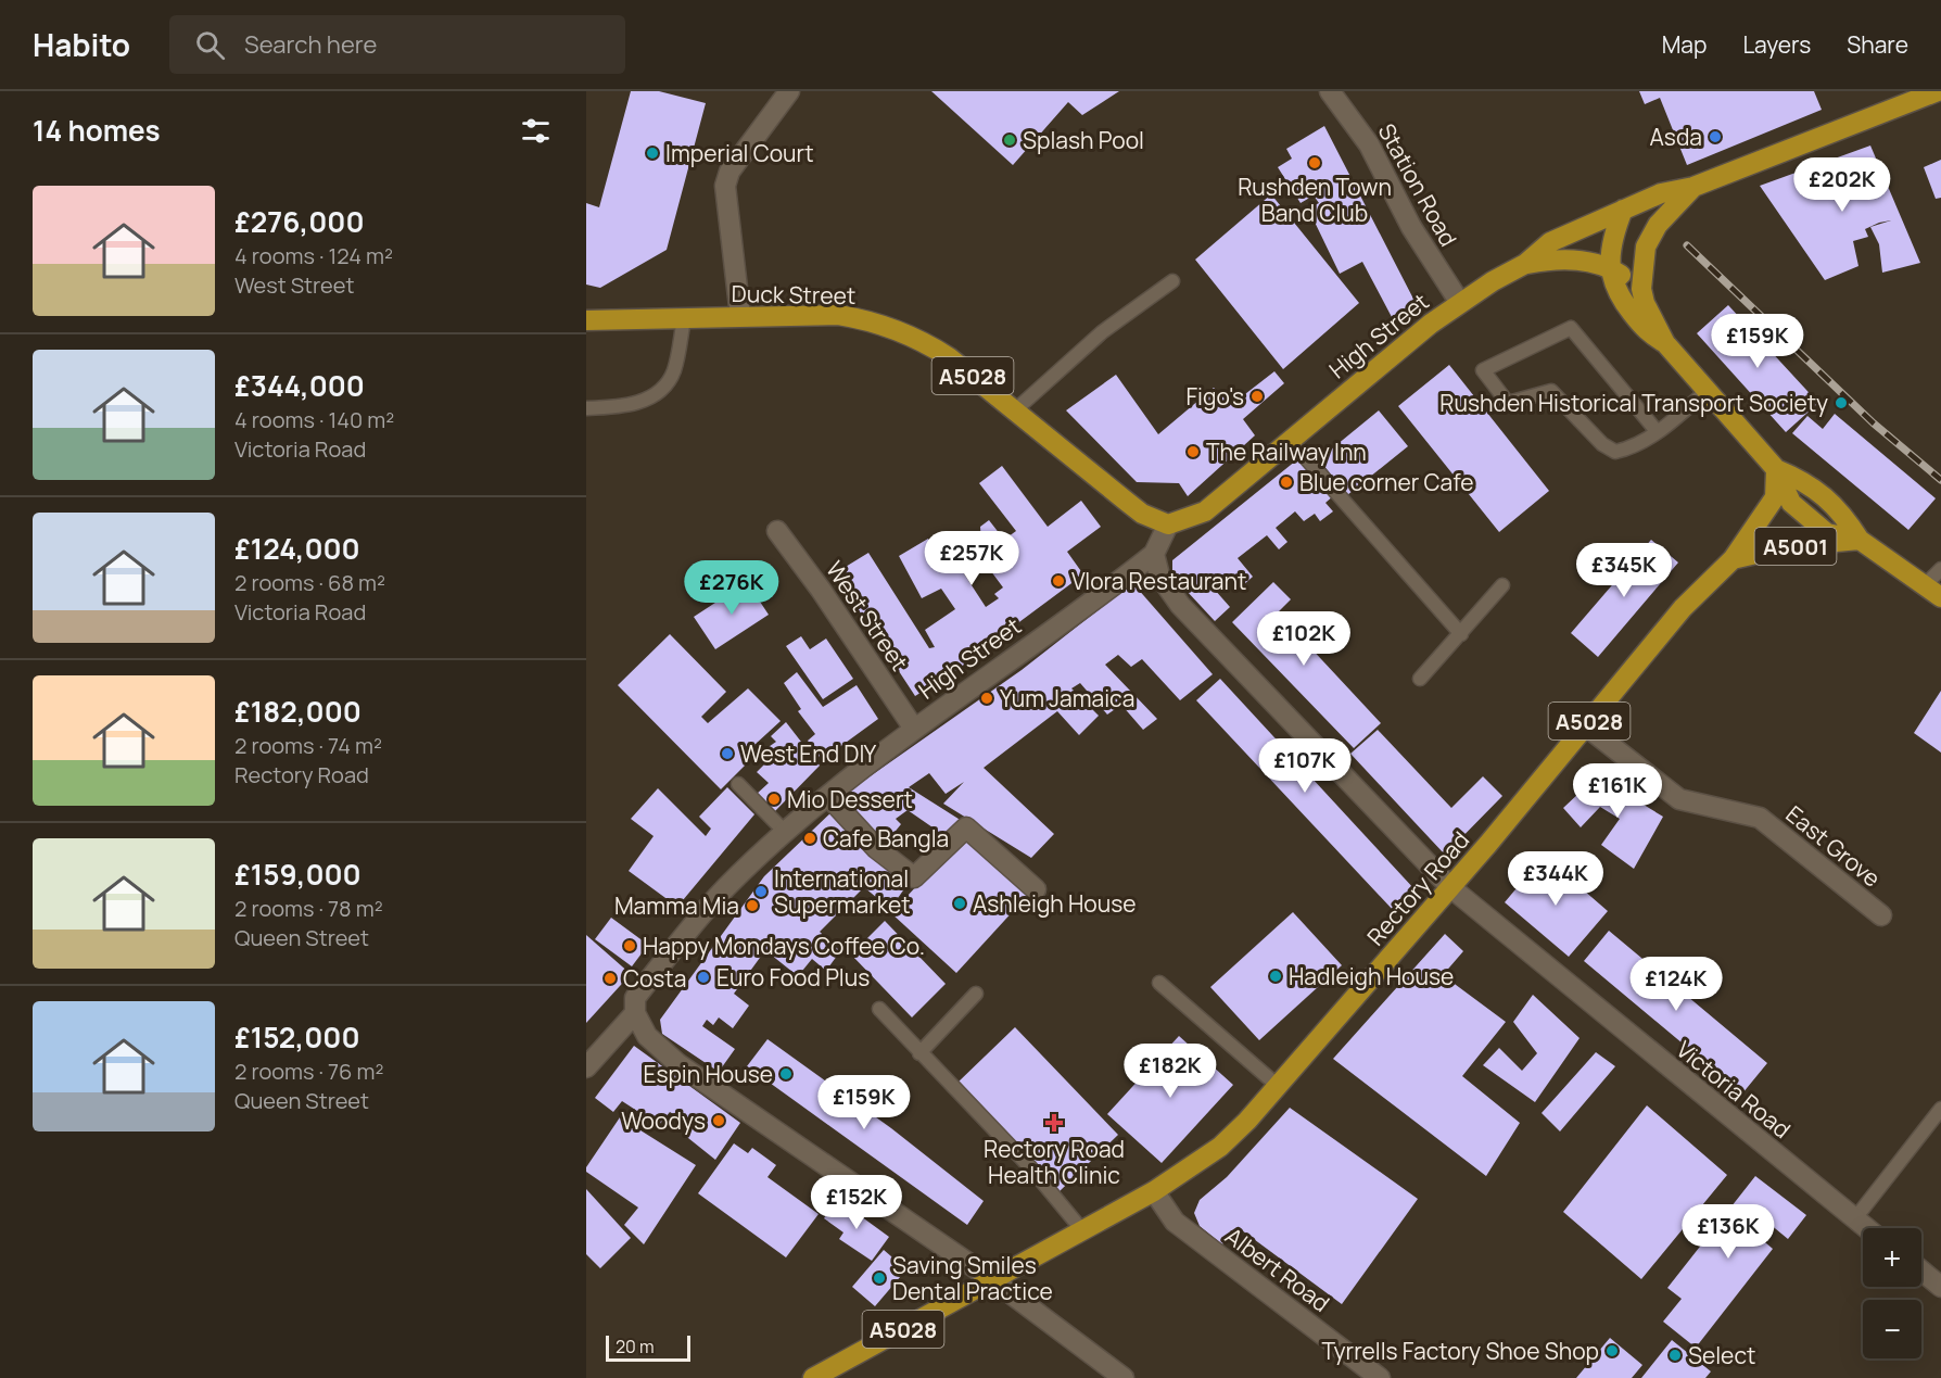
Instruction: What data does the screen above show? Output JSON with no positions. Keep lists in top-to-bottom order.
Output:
{
  "streets": {
    "main road": [
      "Duck Street",
      "High Street",
      "A5028",
      "A5001",
      "Rectory Road"
    ],
    "street": [
      "Station Road",
      "West Street",
      "East Grove",
      "Victoria Road",
      "Albert Road"
    ]
  },
  "crossings": [
    ["Station Road", "High Street"],
    ["Duck Street", "High Street"],
    ["High Street", "West Street"],
    ["High Street", "Victoria Road"],
    ["A5001", "Rectory Road"],
    ["East Grove", "Rectory Road"],
    ["Rectory Road", "Victoria Road"],
    ["Rectory Road", "Albert Road"]
  ],
  "places": {
    "other": [
      "Asda",
      "Splash Pool",
      "Imperial Court",
      "Rushden Town Band Club",
      "Figo's",
      "Rushden Historical Transport Society",
      "The Railway Inn",
      "Blue corner Cafe",
      "Vlora Restaurant",
      "Yum Jamaica",
      "West End DIY",
      "Mio Dessert",
      "Cafe Bangla",
      "International Supermarket",
      "Ashleigh House",
      "Mamma Mia",
      "Happy Mondays Coffee Co.",
      "Hadleigh House",
      "Euro Food Plus",
      "Costa",
      "Espin House",
      "Woodys",
      "Saving Smiles Dental Practice",
      "Tyrrells Factory Shoe Shop",
      "Select"
    ],
    "health": ["Rectory Road Health Clinic"]
  },
  "scale_bar": "20 m",
  "page": {
    "header": "Habito",
    "search": "Search here",
    "nav": ["Map", "Layers", "Share"],
    "heading": "14 homes",
    "price": [
      "£202K",
      "£159K",
      "£257K",
      "£345K",
      "£276K",
      "£102K",
      "£107K",
      "£161K",
      "£344K",
      "£124K",
      "£182K",
      "£159K",
      "£152K",
      "£136K"
    ],
    "list": [
      {
        "name": "£276,000",
        "note": "4 rooms · 124 m² · West Street"
      },
      {
        "name": "£344,000",
        "note": "4 rooms · 140 m² · Victoria Road"
      },
      {
        "name": "£124,000",
        "note": "2 rooms · 68 m² · Victoria Road"
      },
      {
        "name": "£182,000",
        "note": "2 rooms · 74 m² · Rectory Road"
      },
      {
        "name": "£159,000",
        "note": "2 rooms · 78 m² · Queen Street"
      },
      {
        "name": "£152,000",
        "note": "2 rooms · 76 m² · Queen Street"
      }
    ],
    "map_buttons": ["+", "−"],
    "scale": "20 m"
  }
}
